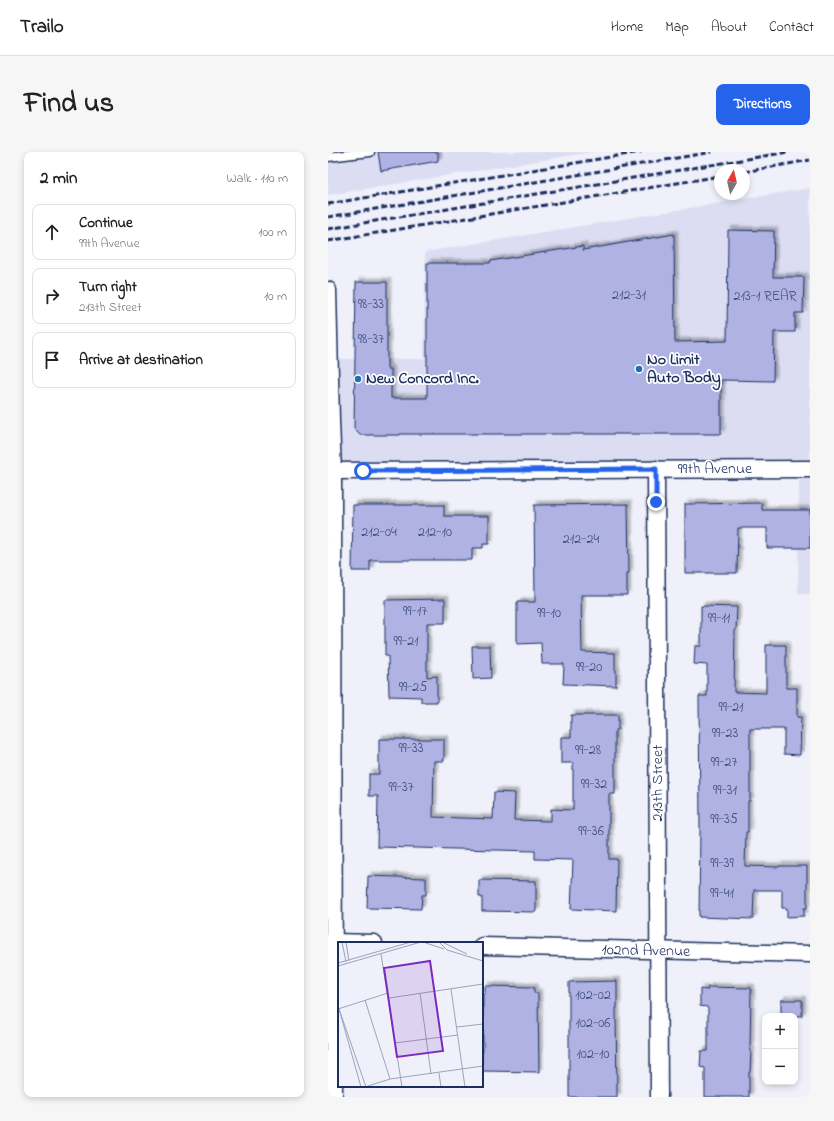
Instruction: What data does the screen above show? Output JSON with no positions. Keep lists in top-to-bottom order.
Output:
{
  "streets": {
    "street": ["99th Avenue", "213th Street", "102nd Avenue"]
  },
  "crossings": [
    ["99th Avenue", "213th Street"],
    ["213th Street", "102nd Avenue"]
  ],
  "places": ["No Limit Auto Body", "New Concord Inc."],
  "house_numbers": [
    "212-31",
    "213-1 REAR",
    "98-33",
    "98-37",
    "212-04",
    "212-10",
    "212-24",
    "99-17",
    "99-10",
    "99-11",
    "99-21",
    "99-20",
    "99-25",
    "99-21",
    "99-23",
    "99-33",
    "99-28",
    "99-27",
    "99-32",
    "99-37",
    "99-31",
    "99-35",
    "99-36",
    "99-39",
    "99-41",
    "102-02",
    "102-06",
    "102-10"
  ],
  "north": "top",
  "page": {
    "header": "Trailo",
    "nav": [
      "Home",
      "Map",
      "About",
      "Contact"
    ],
    "title": "Find us",
    "buttons": "Directions",
    "heading": ["2 min", "Walk · 110 m"],
    "list": [
      ["Continue", "99th Avenue", "100 m"],
      ["Turn right", "213th Street", "10 m"],
      "Arrive at destination"
    ],
    "map_buttons": ["+", "−"]
  }
}
